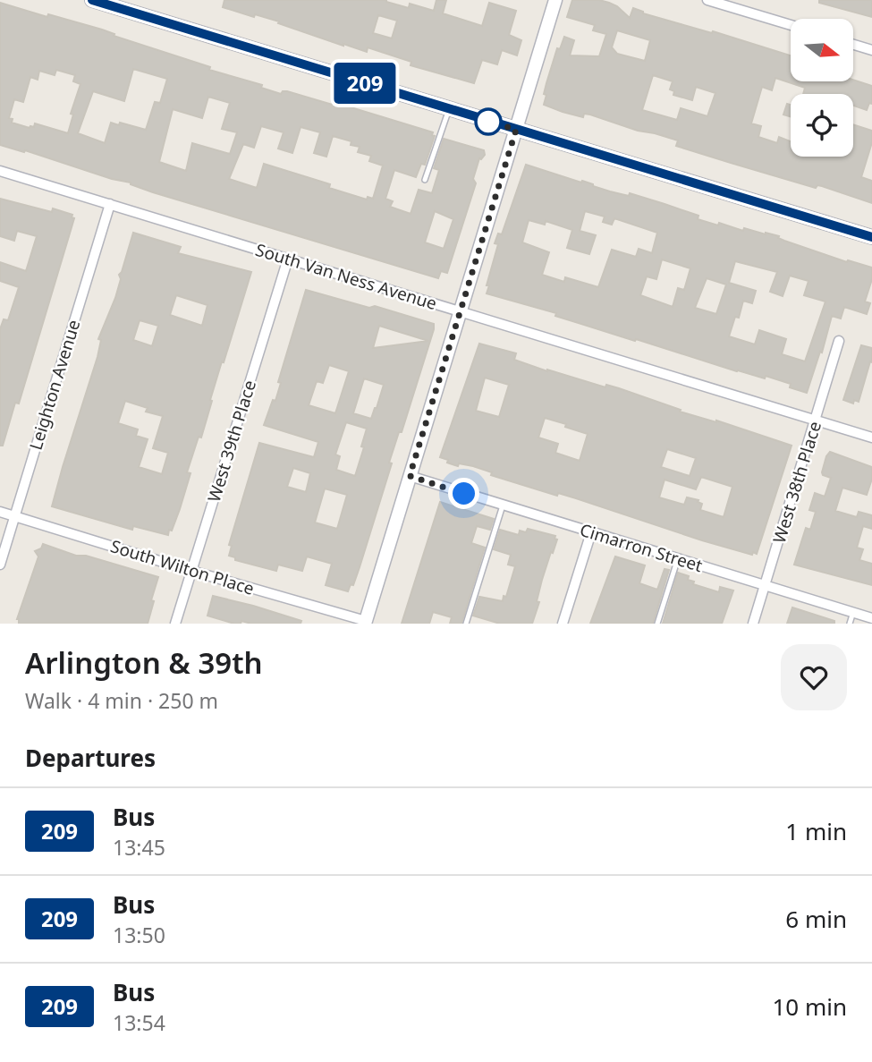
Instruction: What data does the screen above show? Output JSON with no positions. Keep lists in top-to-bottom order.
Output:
{
  "streets": {
    "street": [
      "South Van Ness Avenue",
      "Leighton Avenue",
      "West 39th Place",
      "West 38th Place",
      "Cimarron Street",
      "South Wilton Place"
    ]
  },
  "crossings": [
    ["South Van Ness Avenue", "Leighton Avenue"],
    ["South Van Ness Avenue", "West 39th Place"],
    ["South Van Ness Avenue", "West 38th Place"],
    ["Leighton Avenue", "South Wilton Place"],
    ["West 39th Place", "South Wilton Place"],
    ["West 38th Place", "Cimarron Street"]
  ],
  "lines": ["bus line 209"],
  "north": "right",
  "page": {
    "on_map": "209",
    "heading": [
      ["Arlington & 39th", "Walk · 4 min · 250 m"],
      "Departures"
    ],
    "list": [
      {
        "mark": "209",
        "name": "Bus",
        "note": "13:45",
        "value": "1 min"
      },
      {
        "mark": "209",
        "name": "Bus",
        "note": "13:50",
        "value": "6 min"
      },
      {
        "mark": "209",
        "name": "Bus",
        "note": "13:54",
        "value": "10 min"
      }
    ]
  }
}
